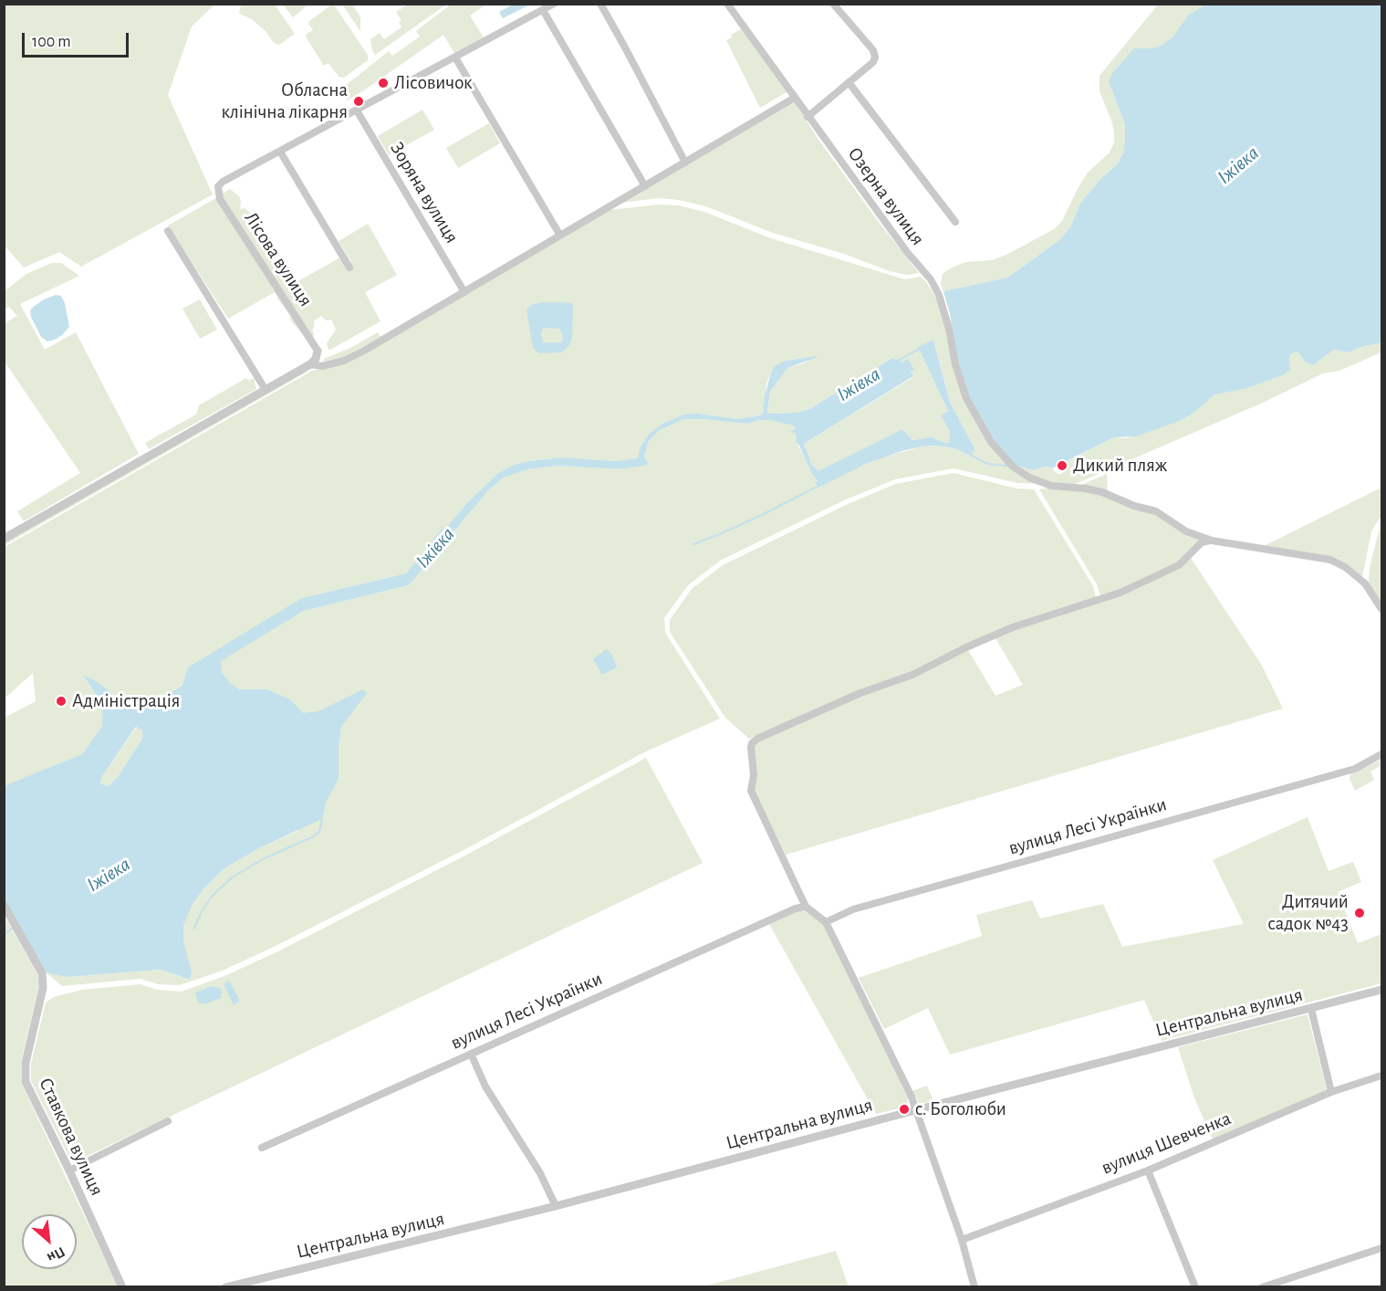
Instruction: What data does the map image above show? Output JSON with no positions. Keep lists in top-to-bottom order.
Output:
{
  "streets": {
    "street": [
      "Зоряна вулиця",
      "Озерна вулиця",
      "Лісова вулиця",
      "вулиця Лесі Українки",
      "Центральна вулиця",
      "Ставкова вулиця",
      "вулиця Шевченка"
    ]
  },
  "crossings": [
    ["Зоряна вулиця", "Лісова вулиця"]
  ],
  "water": ["Іжівка"],
  "places": [
    "Лісовичок",
    "Обласна клінічна лікарня",
    "Дикий пляж",
    "Адміністрація",
    "Дитячий садок №43",
    "с. Боголюби"
  ],
  "scale_bar": "100 m",
  "north": "bottom right"
}
